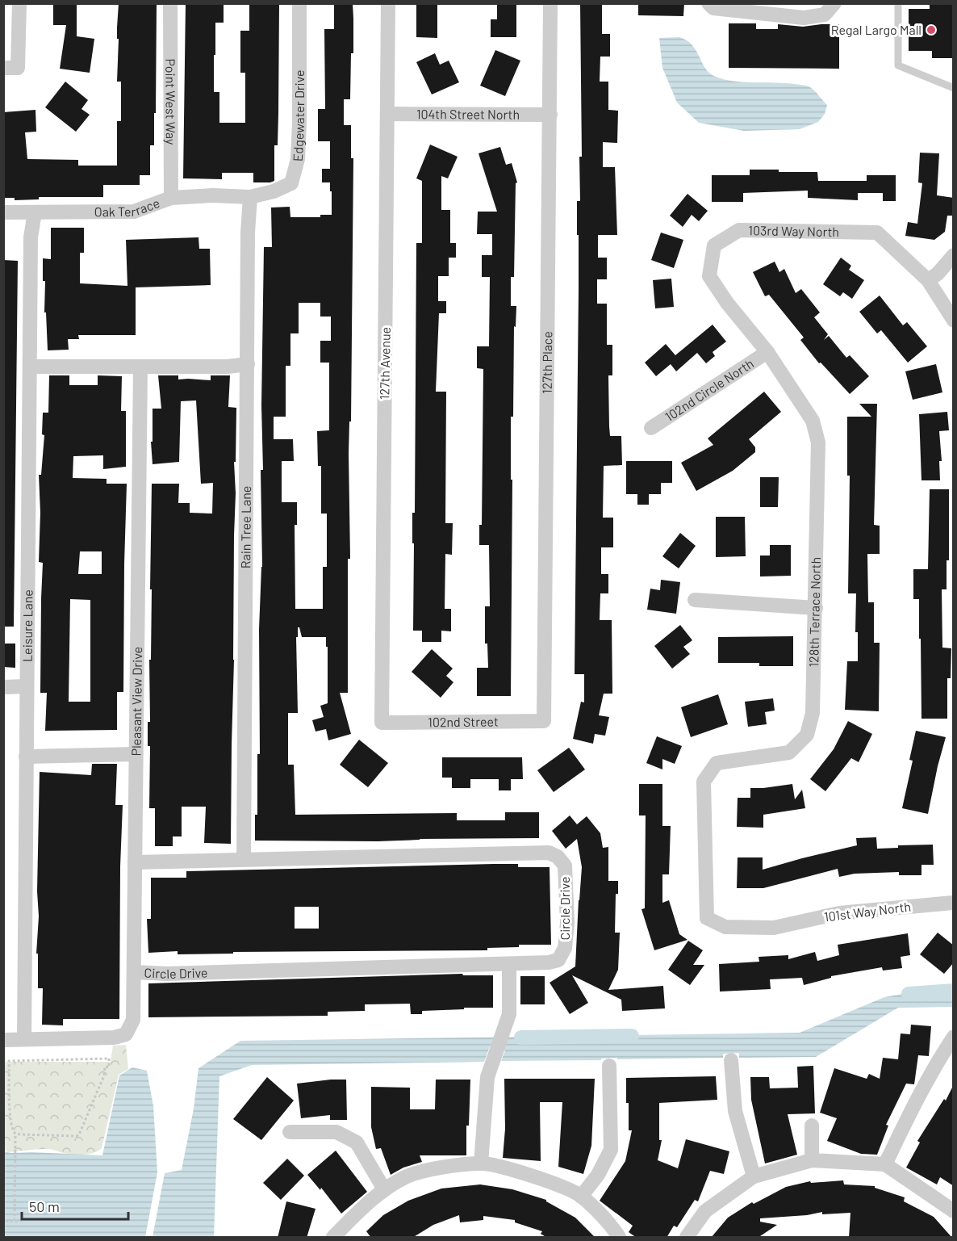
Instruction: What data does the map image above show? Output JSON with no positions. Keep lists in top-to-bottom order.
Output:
{
  "streets": {
    "street": [
      "Point West Way",
      "104th Street North",
      "Edgewater Drive",
      "Oak Terrace",
      "103rd Way North",
      "127th Place",
      "127th Avenue",
      "102nd Circle North",
      "Rain Tree Lane",
      "128th Terrace North",
      "Leisure Lane",
      "Pleasant View Drive",
      "102nd Street",
      "Circle Drive",
      "101st Way North"
    ]
  },
  "crossings": [
    ["Point West Way", "Oak Terrace"],
    ["104th Street North", "127th Place"],
    ["104th Street North", "127th Avenue"],
    ["Edgewater Drive", "Oak Terrace"],
    ["Edgewater Drive", "Rain Tree Lane"],
    ["Oak Terrace", "Rain Tree Lane"],
    ["Oak Terrace", "Leisure Lane"],
    ["103rd Way North", "128th Terrace North"],
    ["127th Place", "102nd Street"],
    ["127th Avenue", "102nd Street"],
    ["102nd Circle North", "128th Terrace North"],
    ["Rain Tree Lane", "Circle Drive"],
    ["128th Terrace North", "101st Way North"],
    ["Leisure Lane", "Pleasant View Drive"],
    ["Pleasant View Drive", "Circle Drive"]
  ],
  "places": ["Regal Largo Mall"],
  "scale_bar": "50 m"
}
